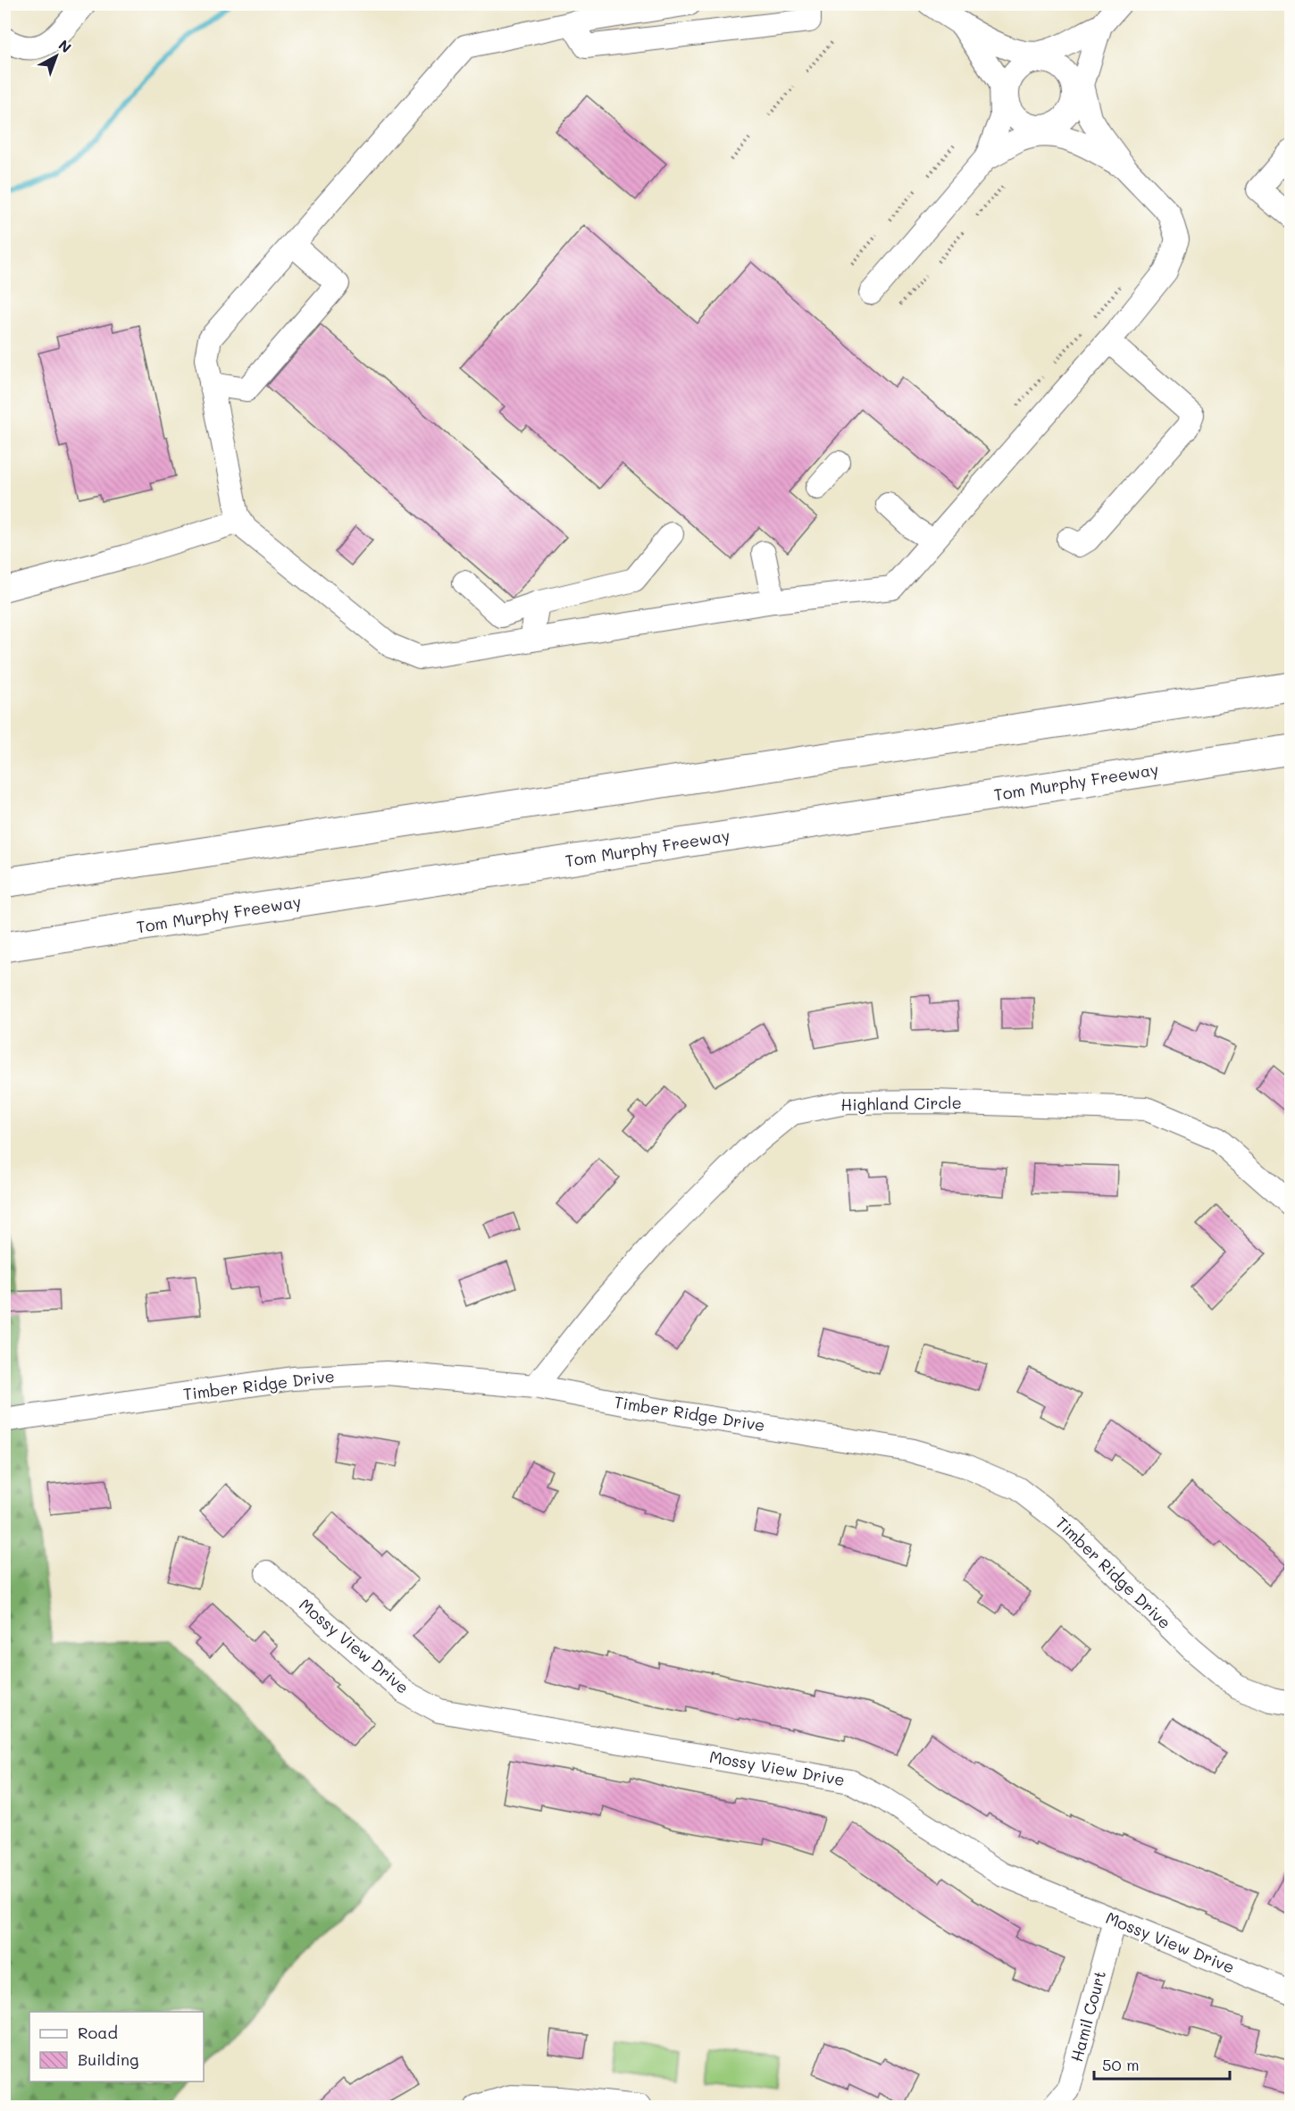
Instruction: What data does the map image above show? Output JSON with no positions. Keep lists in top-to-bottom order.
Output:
{
  "streets": {
    "highway": ["Tom Murphy Freeway"],
    "street": [
      "Highland Circle",
      "Timber Ridge Drive",
      "Mossy View Drive",
      "Hamil Court"
    ]
  },
  "crossings": [
    ["Highland Circle", "Timber Ridge Drive"],
    ["Mossy View Drive", "Hamil Court"]
  ],
  "legend": ["Road", "Building"],
  "scale_bar": "50 m",
  "north": "top right"
}
